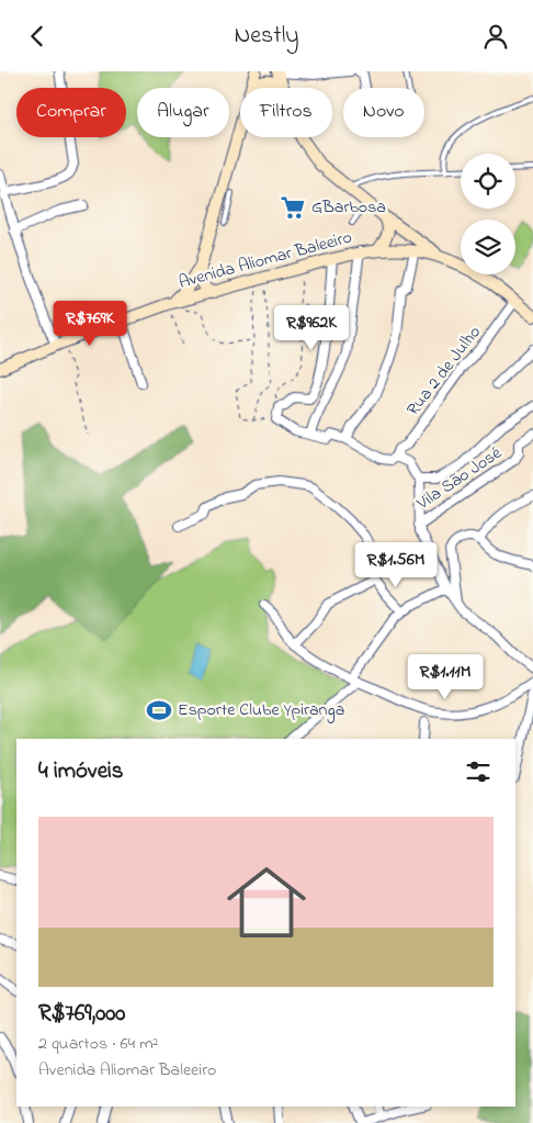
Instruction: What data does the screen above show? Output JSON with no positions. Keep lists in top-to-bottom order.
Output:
{
  "streets": {
    "main road": ["Avenida Aliomar Baleeiro"],
    "street": ["Rua 2 de Julho", "Vila São José"]
  },
  "crossings": [
    ["Avenida Aliomar Baleeiro", "Rua 2 de Julho"]
  ],
  "places": {
    "supermarket": ["GBarbosa"],
    "sports": ["Esporte Clube Ypiranga"]
  },
  "page": {
    "header": "Nestly",
    "chip": [
      "Comprar",
      "Alugar",
      "Filtros",
      "Novo"
    ],
    "price": [
      "R$769K",
      "R$962K",
      "R$1.56M",
      "R$1.11M"
    ],
    "heading": "4 imóveis",
    "list": [
      {
        "name": "R$769,000",
        "note": "2 quartos · 64 m² · Avenida Aliomar Baleeiro"
      }
    ]
  }
}
